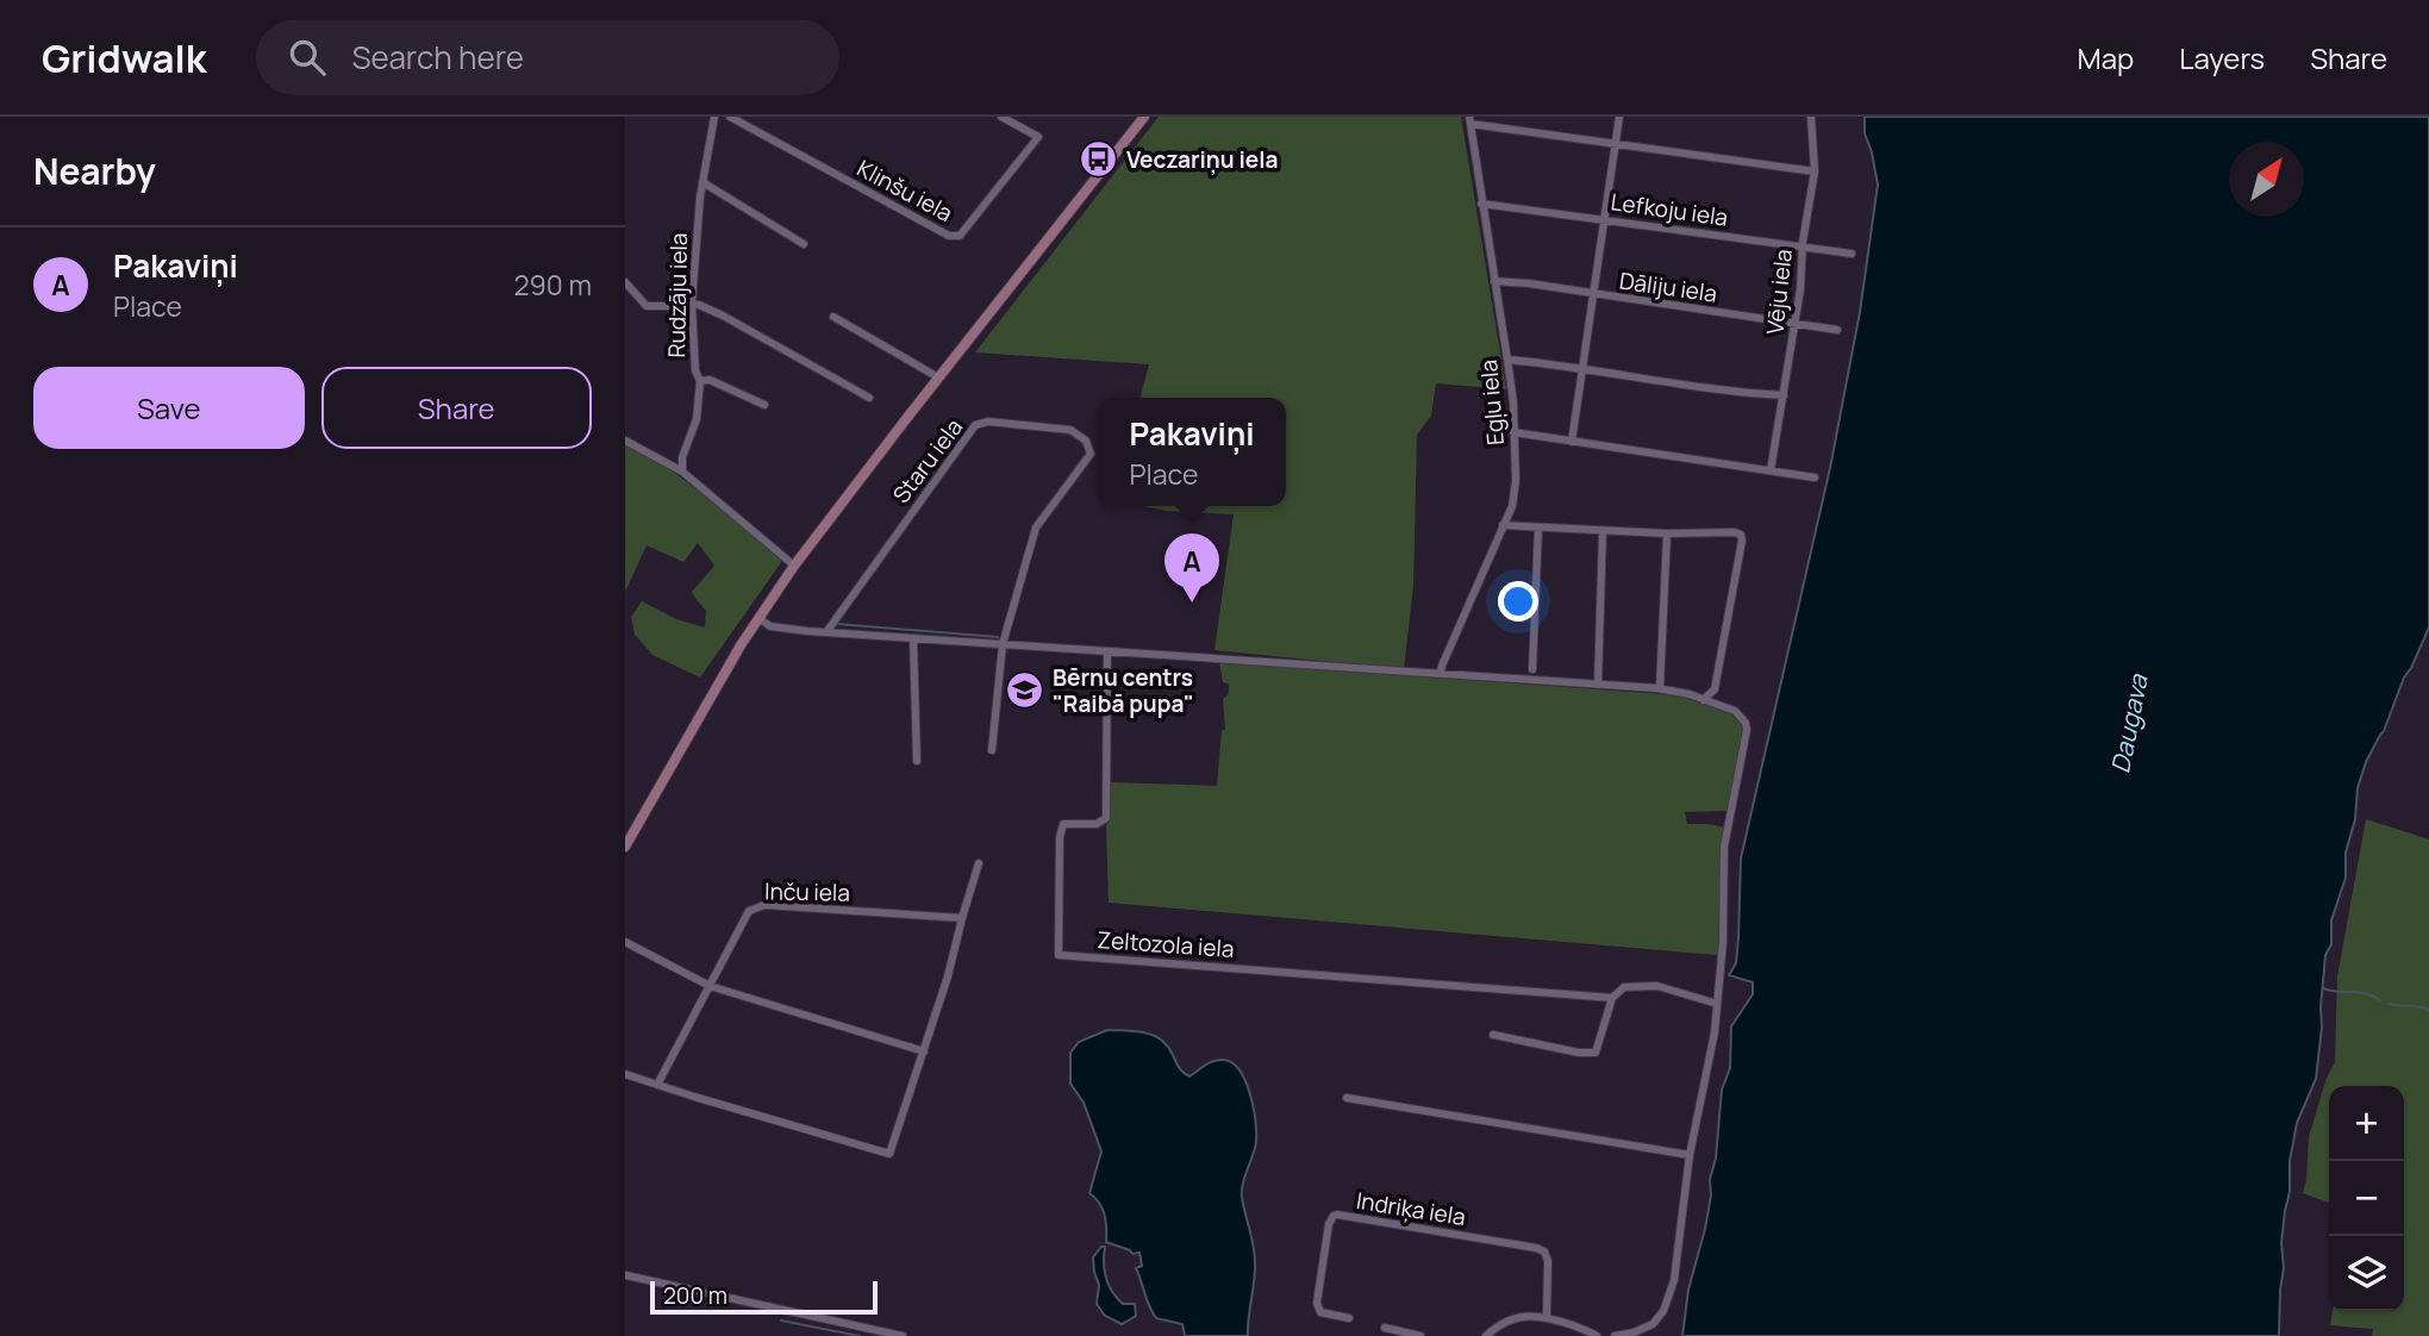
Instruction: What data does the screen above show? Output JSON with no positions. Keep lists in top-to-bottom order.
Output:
{
  "streets": {
    "street": [
      "Klinšu iela",
      "Lefkoju iela",
      "Dāliju iela",
      "Vēju iela",
      "Rudzāju iela",
      "Egļu iela",
      "Staru iela",
      "Inču iela",
      "Zeltozola iela",
      "Indriķa iela"
    ]
  },
  "crossings": [
    ["Lefkoju iela", "Vēju iela"],
    ["Lefkoju iela", "Egļu iela"],
    ["Dāliju iela", "Vēju iela"],
    ["Dāliju iela", "Egļu iela"]
  ],
  "water": ["Daugava"],
  "places": {
    "bus stop": ["Veczariņu iela"],
    "school or university": ["Bērnu centrs \"Raibā pupa\""]
  },
  "scale_bar": "200 m",
  "north": "top right",
  "page": {
    "header": "Gridwalk",
    "search": "Search here",
    "nav": ["Map", "Layers", "Share"],
    "heading": "Nearby",
    "list": [
      {
        "mark": "A",
        "name": "Pakaviņi",
        "note": "Place",
        "value": "290 m"
      }
    ],
    "buttons": ["Save", "Share"],
    "popup": ["Pakaviņi", "Place"],
    "pins": "A",
    "map_buttons": ["+", "−"],
    "scale": "200 m"
  }
}
